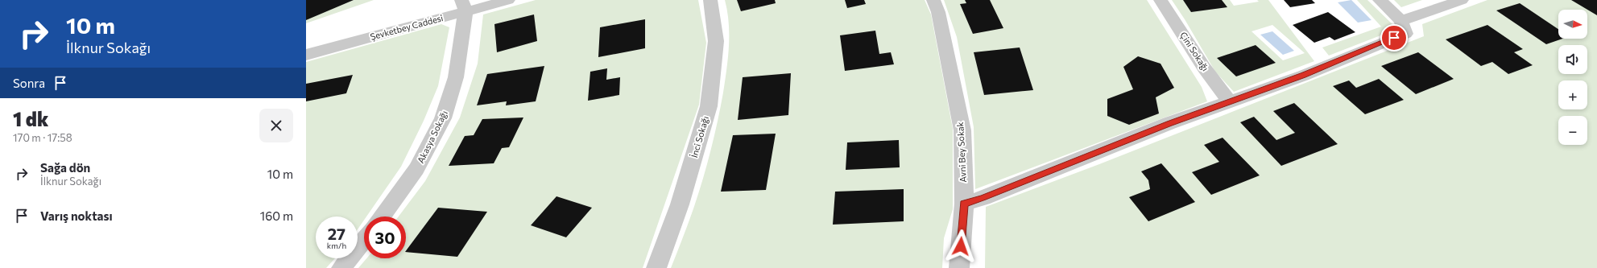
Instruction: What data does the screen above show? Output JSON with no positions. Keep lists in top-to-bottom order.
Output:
{
  "streets": {
    "street": [
      "Şevketbey Caddesi",
      "Çini Sokağı",
      "Akasya Sokağı",
      "İnci Sokağı",
      "Avni Bey Sokak"
    ]
  },
  "crossings": [
    ["Şevketbey Caddesi", "Akasya Sokağı"]
  ],
  "north": "right",
  "page": {
    "turn": ["10 m", "İlknur Sokağı"],
    "map_buttons": ["+", "−"],
    "then": "Sonra",
    "heading": ["1 dk", "170 m · 17:58"],
    "list": [
      {
        "name": "Sağa dön",
        "note": "İlknur Sokağı",
        "value": "10 m"
      },
      {
        "name": "Varış noktası",
        "value": "160 m"
      }
    ],
    "speed": "27 km/h",
    "limit": "30"
  }
}
